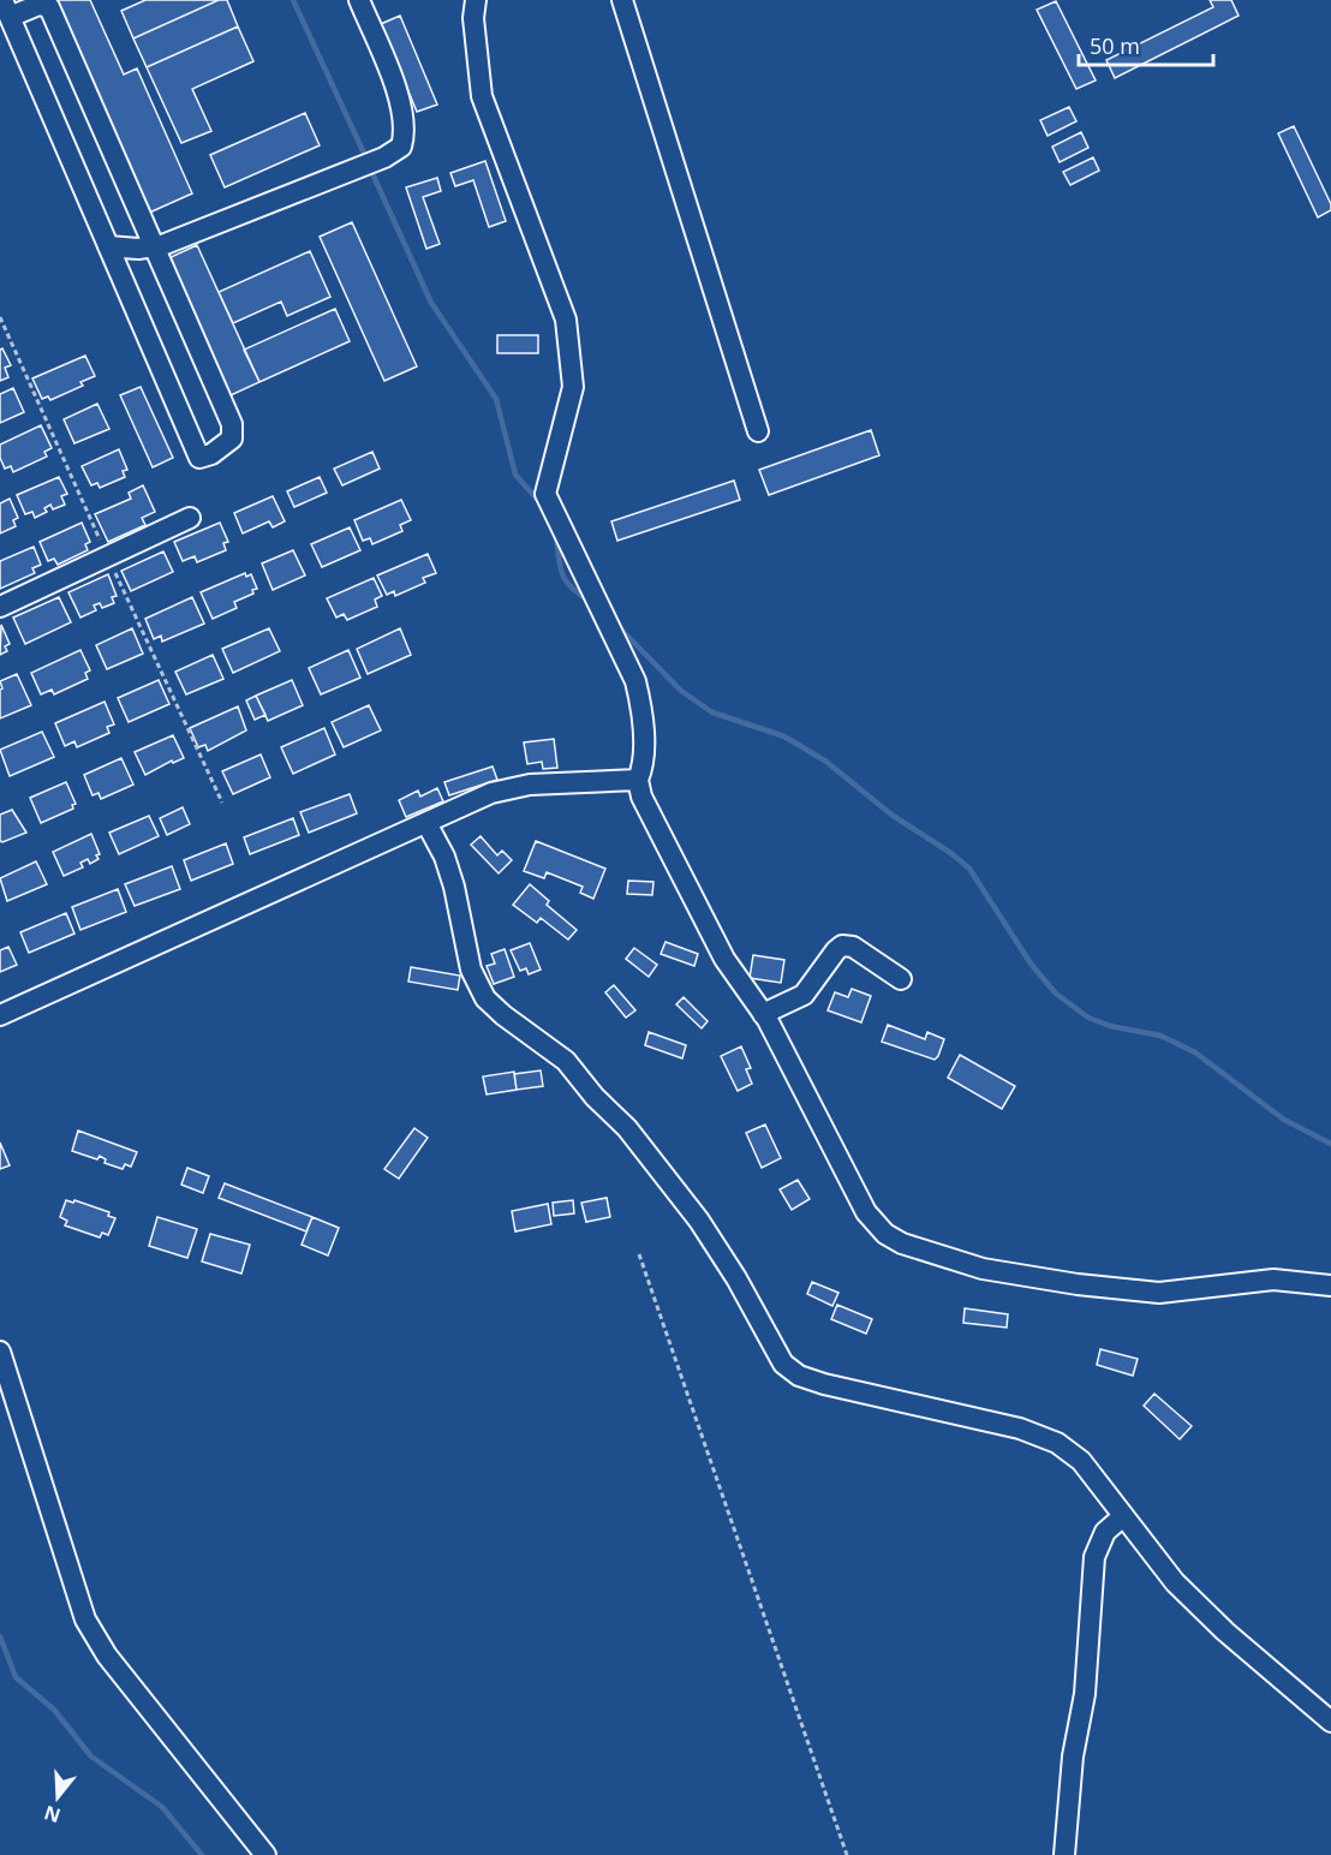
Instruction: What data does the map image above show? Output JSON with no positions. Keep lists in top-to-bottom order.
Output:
{
  "scale_bar": "50 m",
  "north": "bottom"
}
